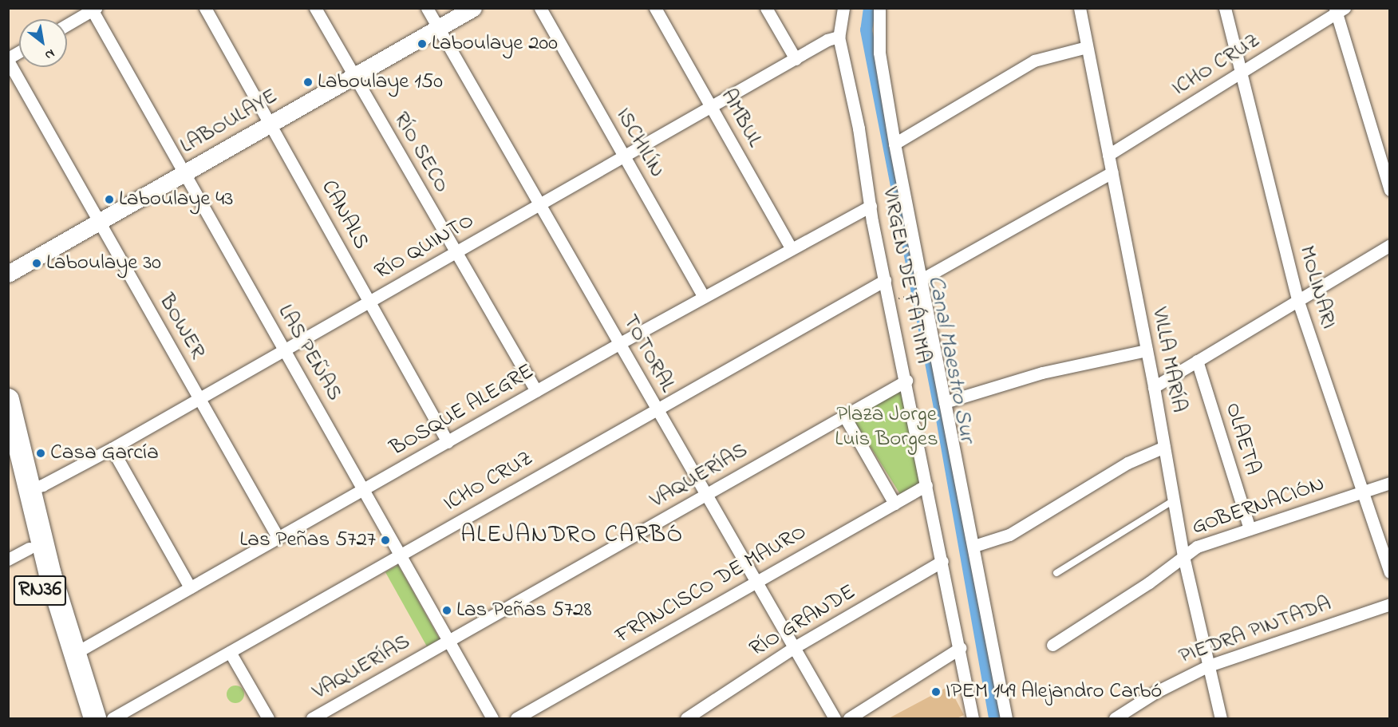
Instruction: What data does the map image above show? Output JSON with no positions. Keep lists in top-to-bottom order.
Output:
{
  "streets": {
    "highway": ["RN36"],
    "main road": ["LABOULAYE"],
    "street": [
      "ICHO CRUZ",
      "AMBUL",
      "ISCHILÍN",
      "RÍO SECO",
      "CANALS",
      "RÍO QUINTO",
      "VIRGEN DE FÁTIMA",
      "MOLINARI",
      "BOWER",
      "LAS PEÑAS",
      "TOTORAL",
      "VILLA MARÍA",
      "BOSQUE ALEGRE",
      "OLAETA",
      "VAQUERÍAS",
      "GOBERNACIÓN",
      "FRANCISCO DE MAURO",
      "RÍO GRANDE",
      "PIEDRA PINTADA"
    ]
  },
  "crossings": [
    ["ICHO CRUZ", "VIRGEN DE FÁTIMA"],
    ["ICHO CRUZ", "MOLINARI"],
    ["ICHO CRUZ", "LAS PEÑAS"],
    ["ICHO CRUZ", "TOTORAL"],
    ["ICHO CRUZ", "VILLA MARÍA"],
    ["AMBUL", "RÍO QUINTO"],
    ["AMBUL", "BOSQUE ALEGRE"],
    ["LABOULAYE", "RÍO SECO"],
    ["LABOULAYE", "CANALS"],
    ["LABOULAYE", "BOWER"],
    ["LABOULAYE", "LAS PEÑAS"],
    ["LABOULAYE", "TOTORAL"],
    ["ISCHILÍN", "RÍO QUINTO"],
    ["ISCHILÍN", "BOSQUE ALEGRE"],
    ["RÍO SECO", "RÍO QUINTO"],
    ["RÍO SECO", "BOSQUE ALEGRE"],
    ["CANALS", "RÍO QUINTO"],
    ["CANALS", "BOSQUE ALEGRE"],
    ["RÍO QUINTO", "VIRGEN DE FÁTIMA"],
    ["RÍO QUINTO", "BOWER"],
    ["RÍO QUINTO", "LAS PEÑAS"],
    ["RÍO QUINTO", "TOTORAL"],
    ["RÍO QUINTO", "RN36"],
    ["VIRGEN DE FÁTIMA", "BOSQUE ALEGRE"],
    ["VIRGEN DE FÁTIMA", "VAQUERÍAS"],
    ["VIRGEN DE FÁTIMA", "FRANCISCO DE MAURO"],
    ["VIRGEN DE FÁTIMA", "RÍO GRANDE"],
    ["MOLINARI", "GOBERNACIÓN"],
    ["BOWER", "BOSQUE ALEGRE"],
    ["LAS PEÑAS", "BOSQUE ALEGRE"],
    ["LAS PEÑAS", "VAQUERÍAS"],
    ["TOTORAL", "BOSQUE ALEGRE"],
    ["TOTORAL", "VAQUERÍAS"],
    ["TOTORAL", "FRANCISCO DE MAURO"],
    ["TOTORAL", "RÍO GRANDE"],
    ["VILLA MARÍA", "GOBERNACIÓN"],
    ["VILLA MARÍA", "PIEDRA PINTADA"],
    ["BOSQUE ALEGRE", "RN36"],
    ["OLAETA", "GOBERNACIÓN"]
  ],
  "districts": ["ALEJANDRO CARBÓ"],
  "water": ["Canal Maestro Sur"],
  "parks": ["Plaza Jorge Luis Borges"],
  "places": [
    "Laboulaye 200",
    "Laboulaye 150",
    "Laboulaye 43",
    "Laboulaye 30",
    "Casa García",
    "Las Peñas 5727",
    "Las Peñas 5728",
    "IPEM 149 Alejandro Carbó"
  ],
  "north": "bottom right"
}
